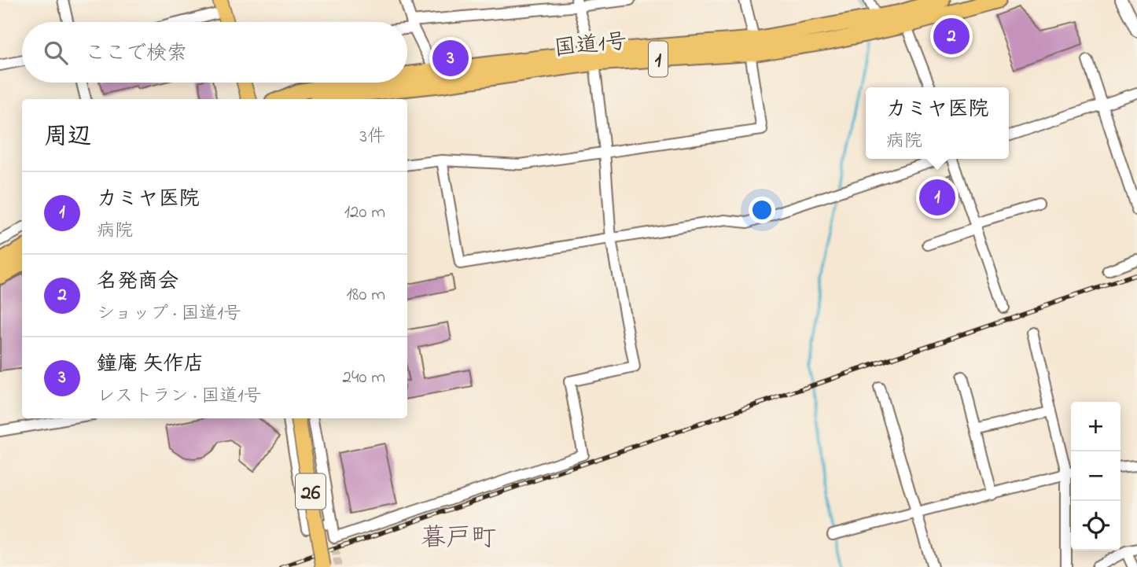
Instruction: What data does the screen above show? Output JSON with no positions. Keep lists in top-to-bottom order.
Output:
{
  "streets": {
    "highway": ["国道1号", "1"],
    "main road": ["26"]
  },
  "districts": ["暮戸町"],
  "page": {
    "pins": ["2", "3", "1"],
    "search": "ここで検索",
    "popup": ["カミヤ医院", "病院"],
    "heading": ["周辺", "3件"],
    "list": [
      {
        "mark": "1",
        "name": "カミヤ医院",
        "note": "病院",
        "value": "120 m"
      },
      {
        "mark": "2",
        "name": "名発商会",
        "note": "ショップ · 国道1号",
        "value": "180 m"
      },
      {
        "mark": "3",
        "name": "鐘庵 矢作店",
        "note": "レストラン · 国道1号",
        "value": "240 m"
      }
    ],
    "map_buttons": ["+", "−"]
  }
}
